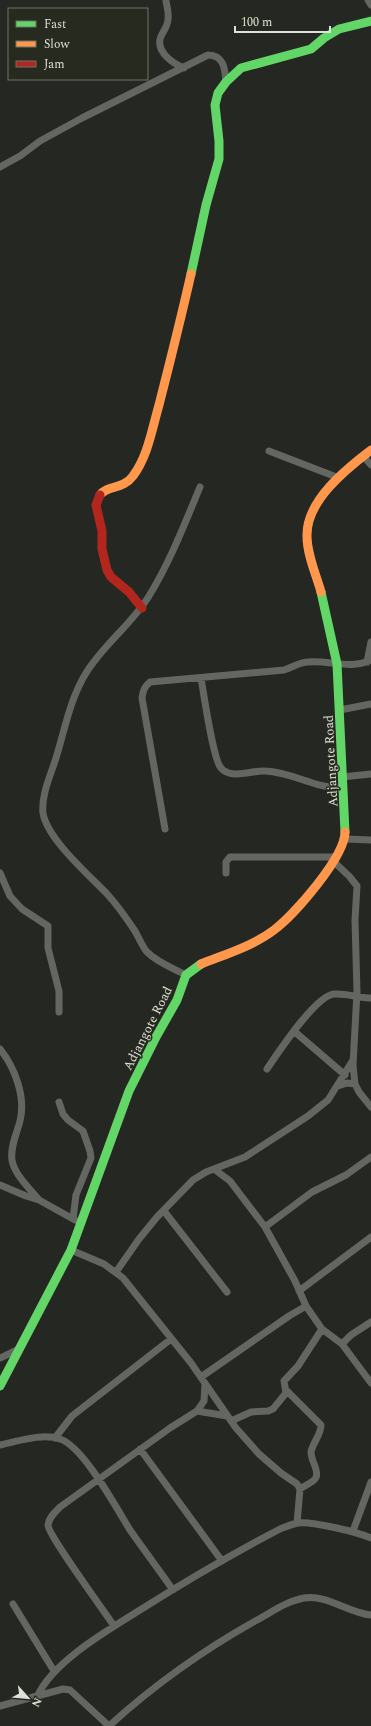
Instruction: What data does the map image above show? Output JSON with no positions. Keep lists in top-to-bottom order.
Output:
{
  "streets": {
    "street": ["Adjangote Road"]
  },
  "legend": ["Fast", "Slow", "Jam"],
  "scale_bar": "100 m",
  "north": "bottom right"
}
